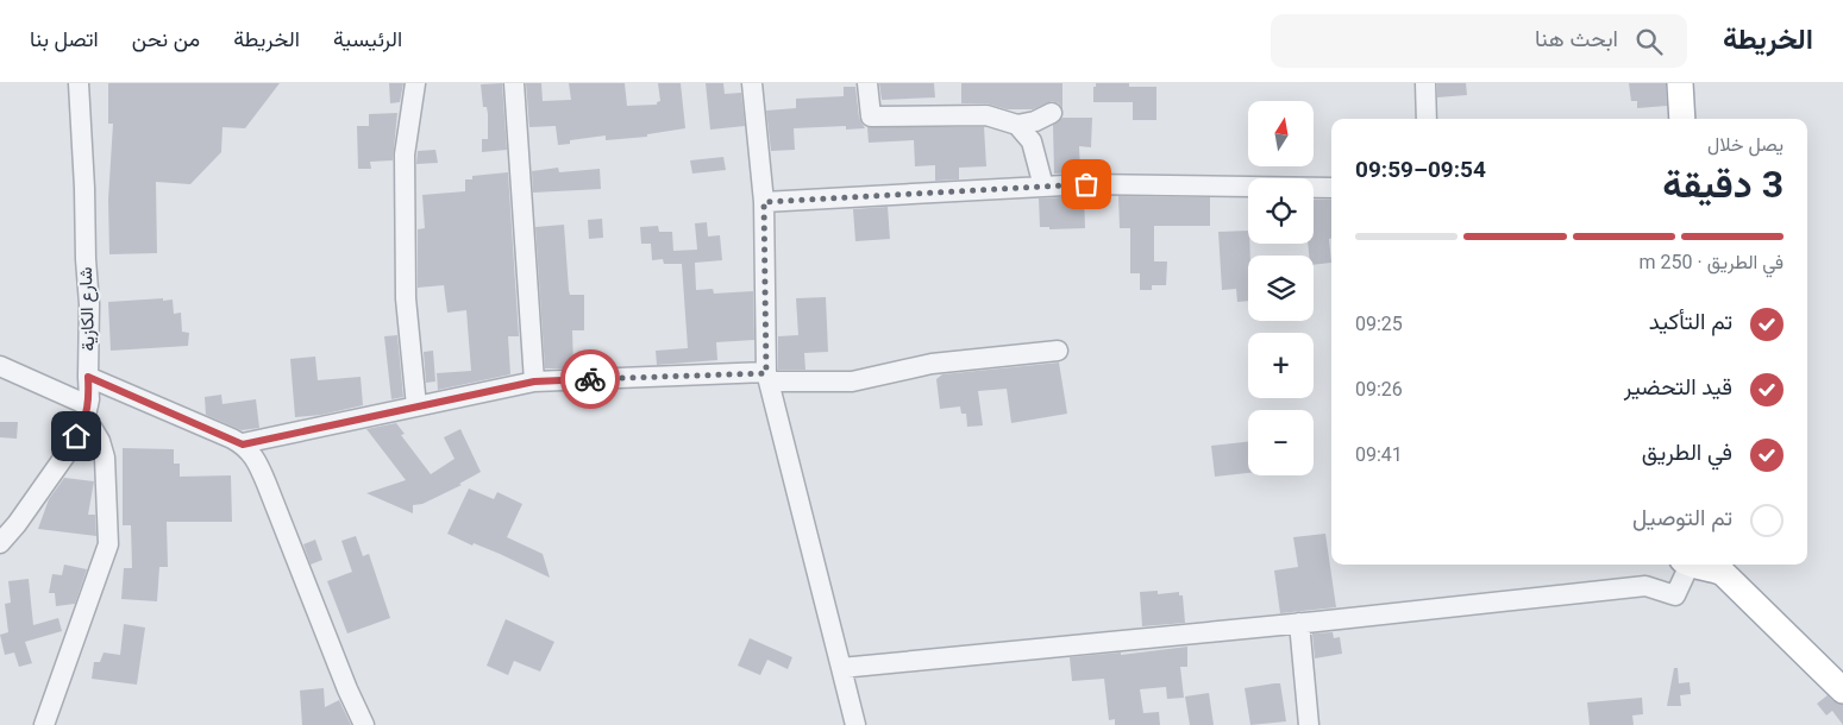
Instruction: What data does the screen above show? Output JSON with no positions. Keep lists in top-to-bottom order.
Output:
{
  "streets": {
    "street": ["شارع الكازية"]
  },
  "north": "top",
  "page": {
    "header": "الخريطة",
    "search": "ابحث هنا",
    "nav": [
      "الرئيسية",
      "الخريطة",
      "من نحن",
      "اتصل بنا"
    ],
    "map_buttons": ["+", "−"],
    "heading": ["3 دقيقة", "يصل خلال", "09:54–09:59"],
    "bar": "في الطريق · 250 m",
    "list": [
      ["تم التأكيد", "09:25"],
      ["قيد التحضير", "09:26"],
      ["في الطريق", "09:41"],
      "تم التوصيل"
    ]
  }
}
